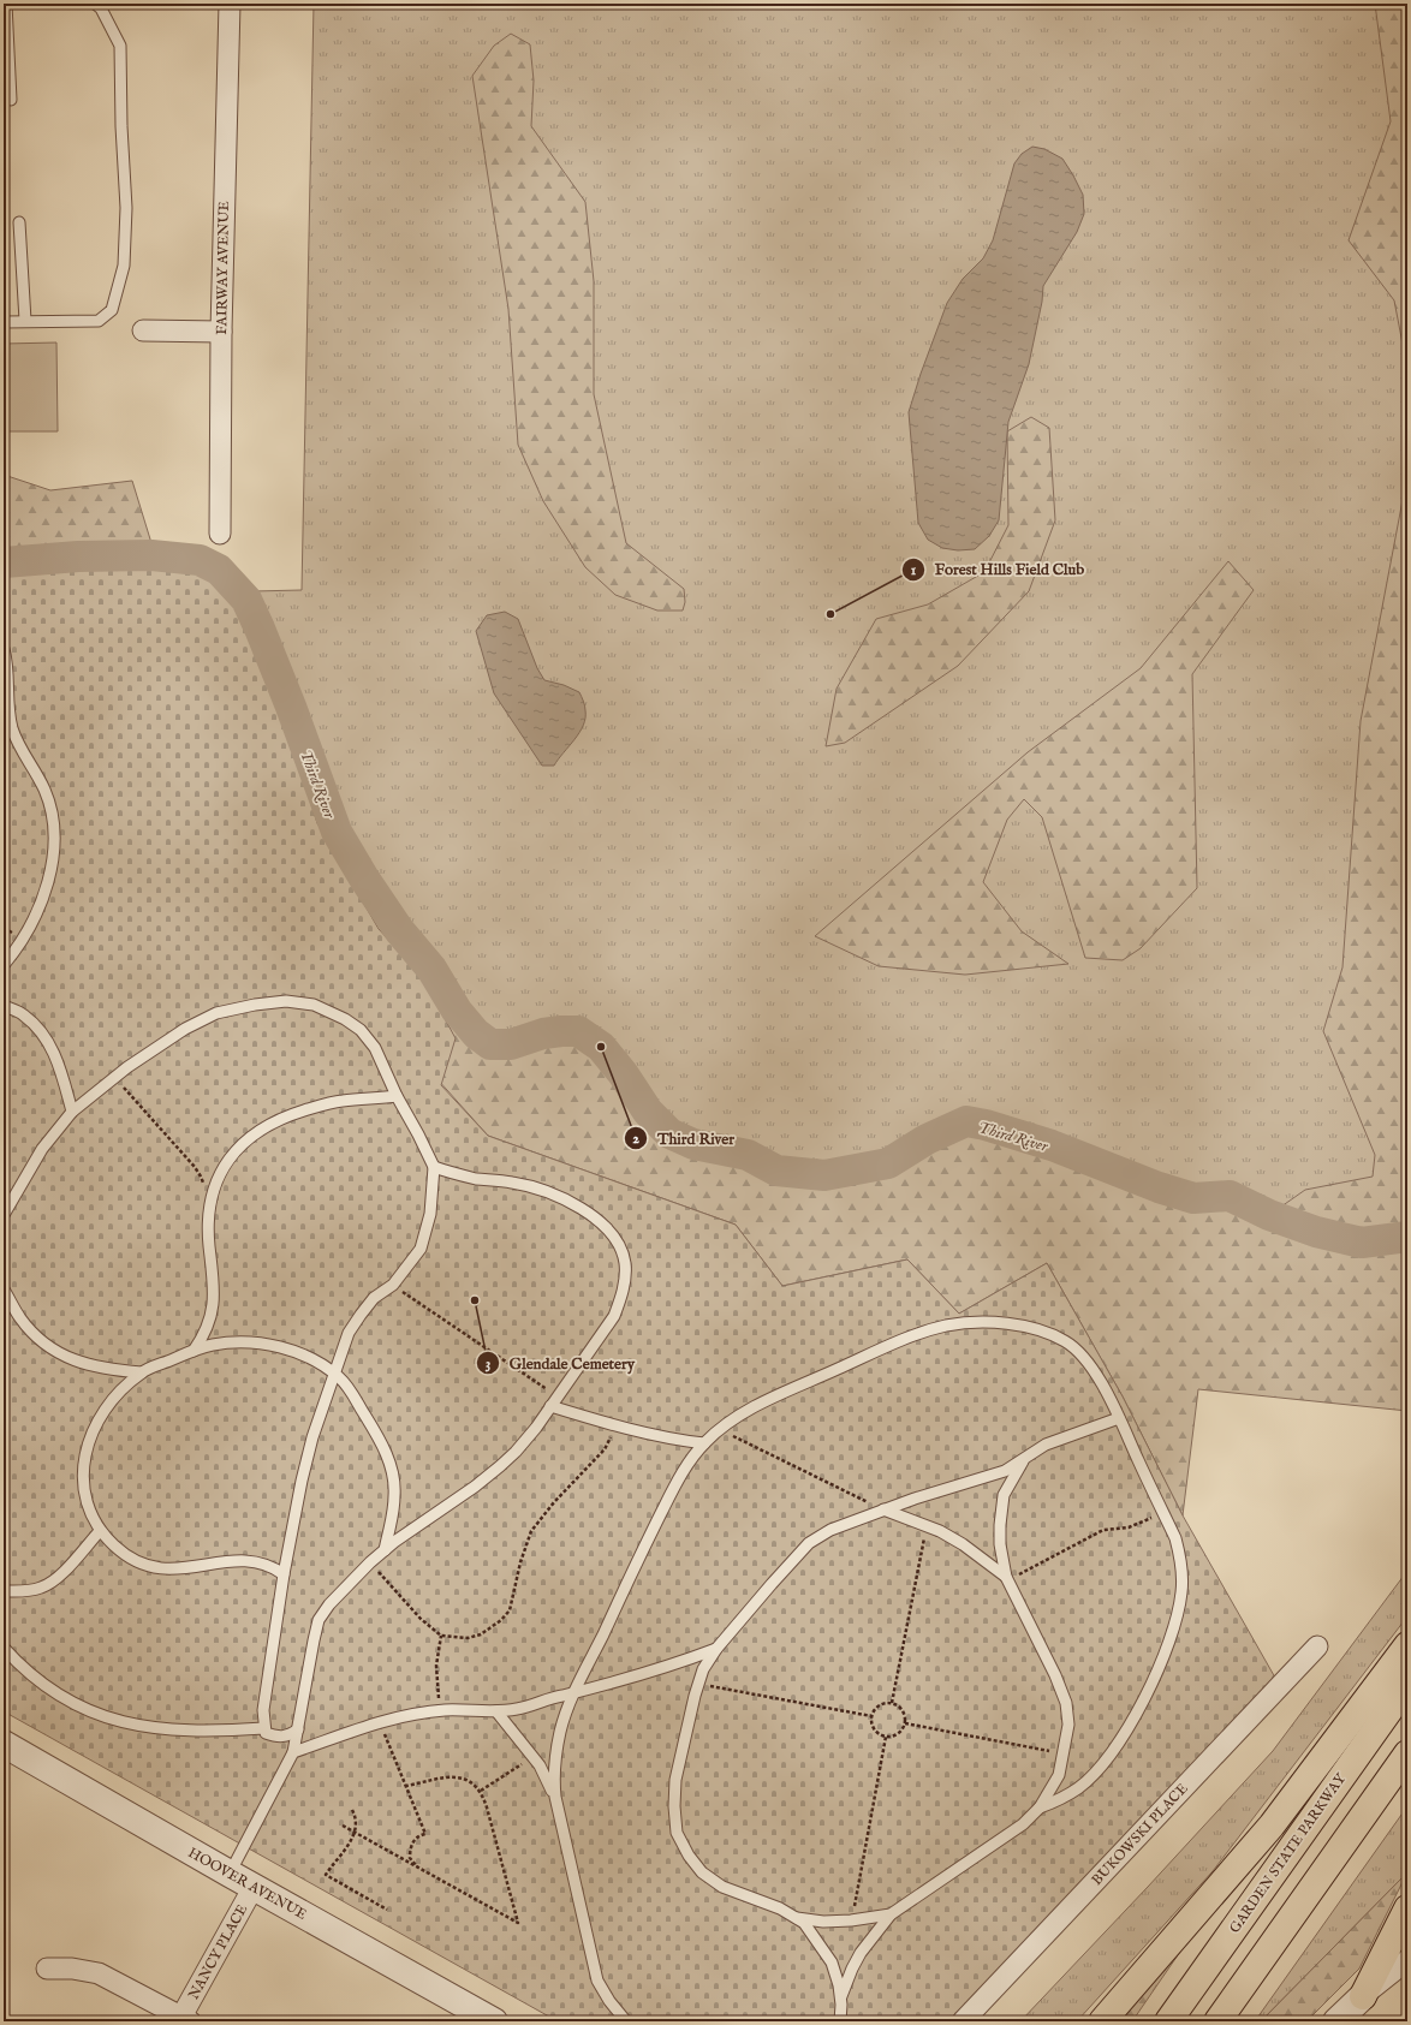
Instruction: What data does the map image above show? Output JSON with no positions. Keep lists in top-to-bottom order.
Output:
{
  "streets": {
    "highway": ["GARDEN STATE PARKWAY"],
    "street": [
      "FAIRWAY AVENUE",
      "BUKOWSKI PLACE",
      "HOOVER AVENUE",
      "NANCY PLACE"
    ]
  },
  "crossings": [
    ["HOOVER AVENUE", "NANCY PLACE"]
  ],
  "water": ["Third River"],
  "places": ["Forest Hills Field Club", "Third River", "Glendale Cemetery"]
}
